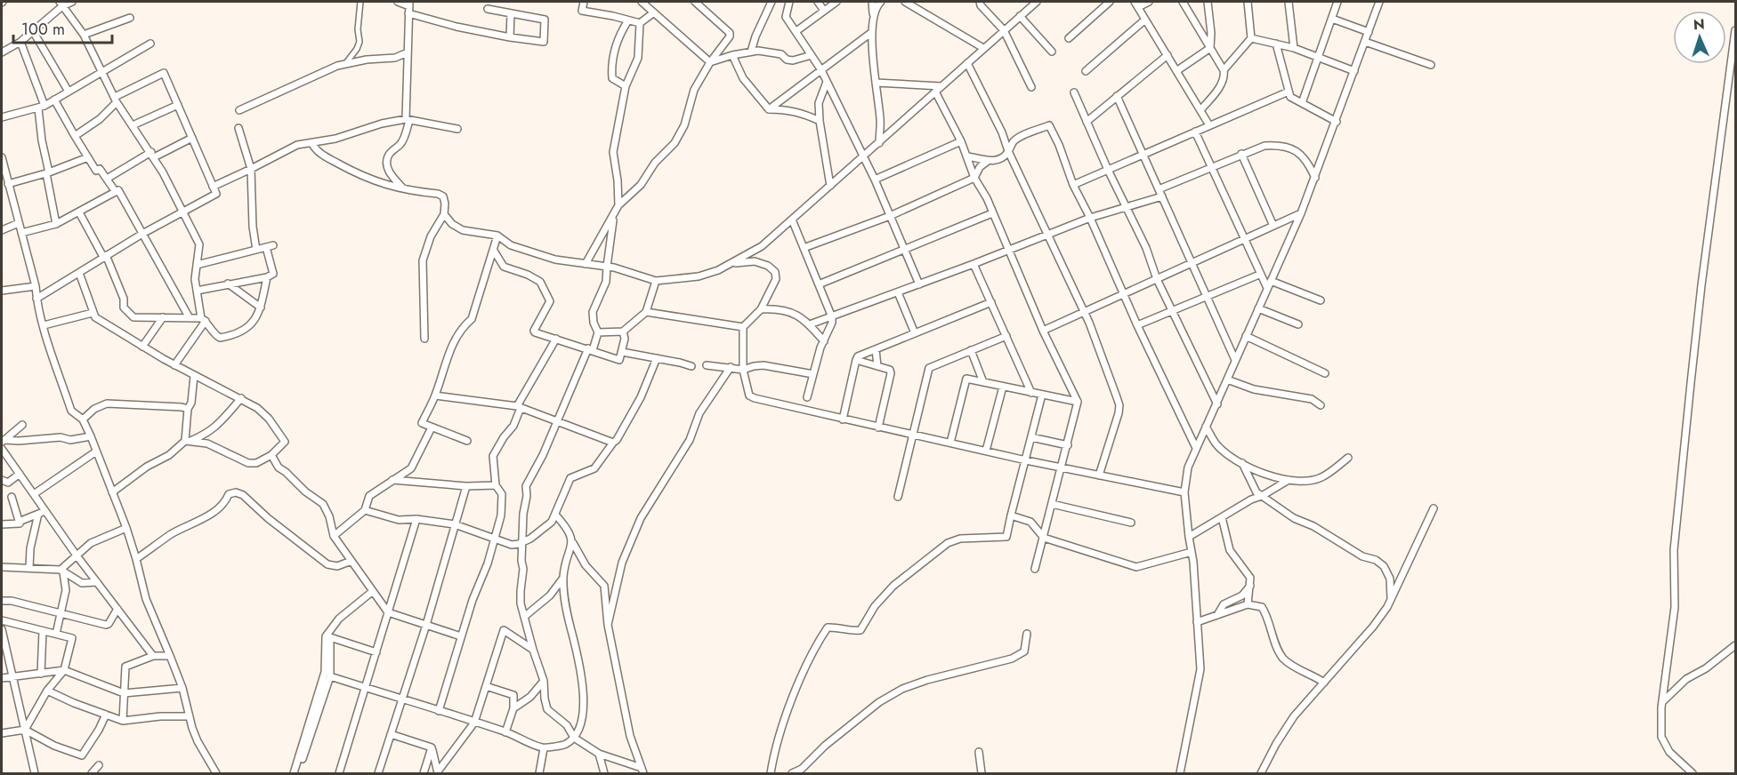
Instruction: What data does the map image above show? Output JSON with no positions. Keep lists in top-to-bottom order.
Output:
{
  "scale_bar": "100 m",
  "north": "top"
}
